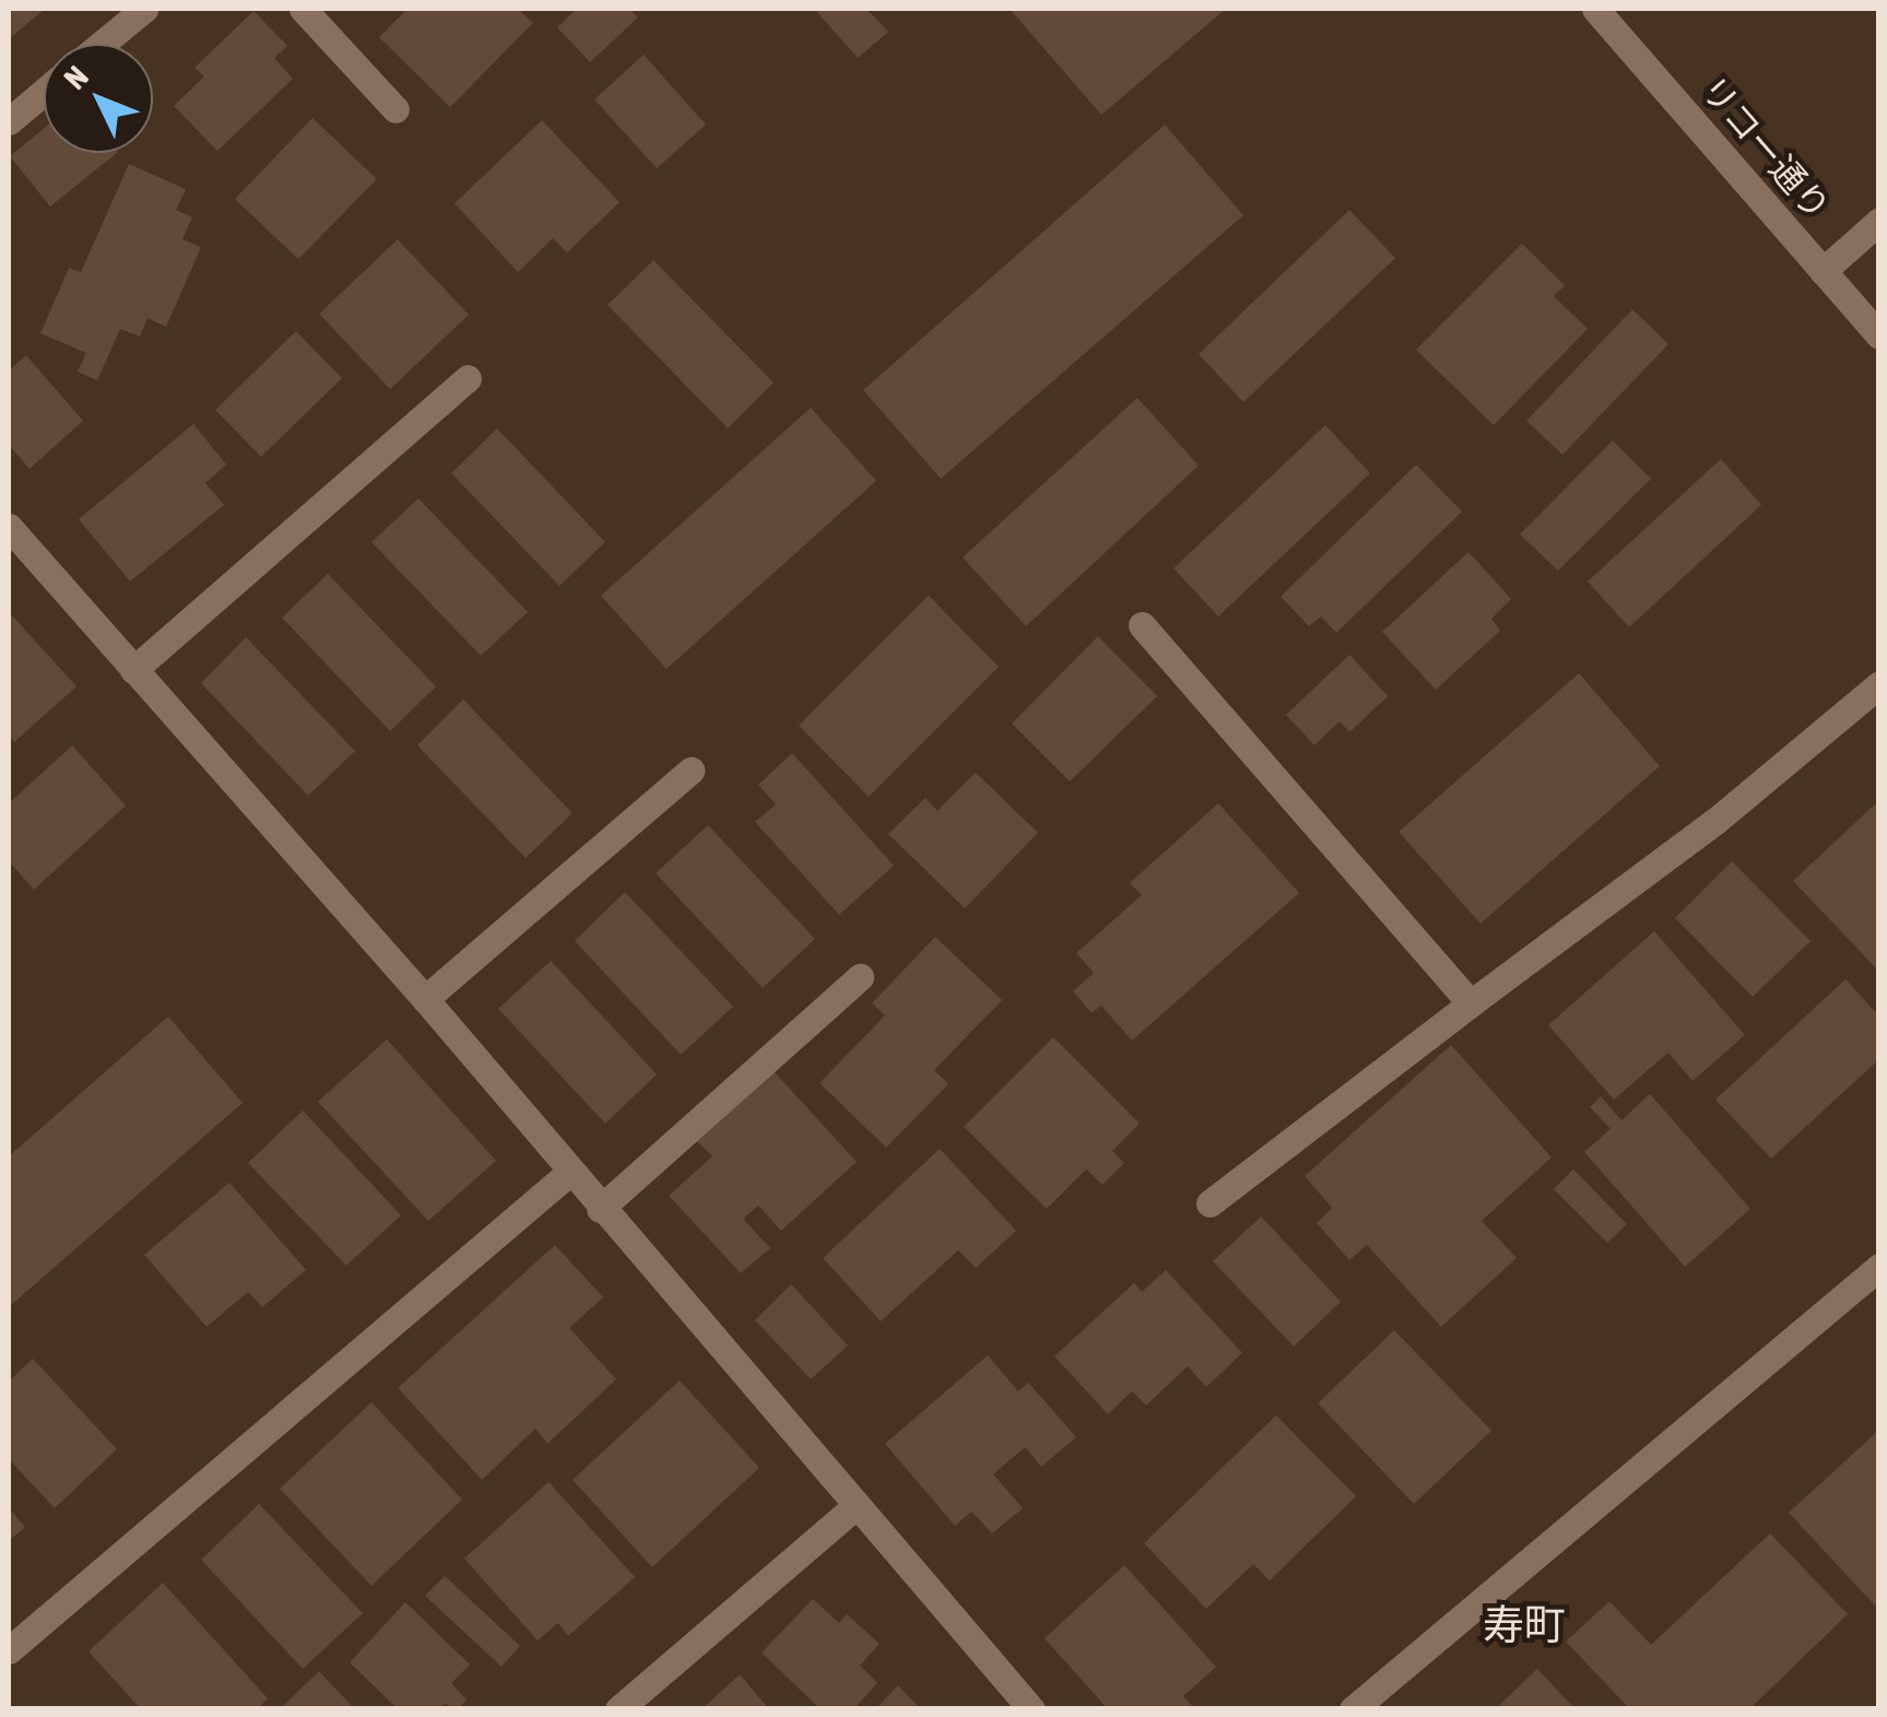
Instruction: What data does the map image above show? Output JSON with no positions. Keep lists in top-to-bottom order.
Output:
{
  "streets": {
    "street": ["リコー通り"]
  },
  "districts": ["寿町"],
  "north": "top left"
}
